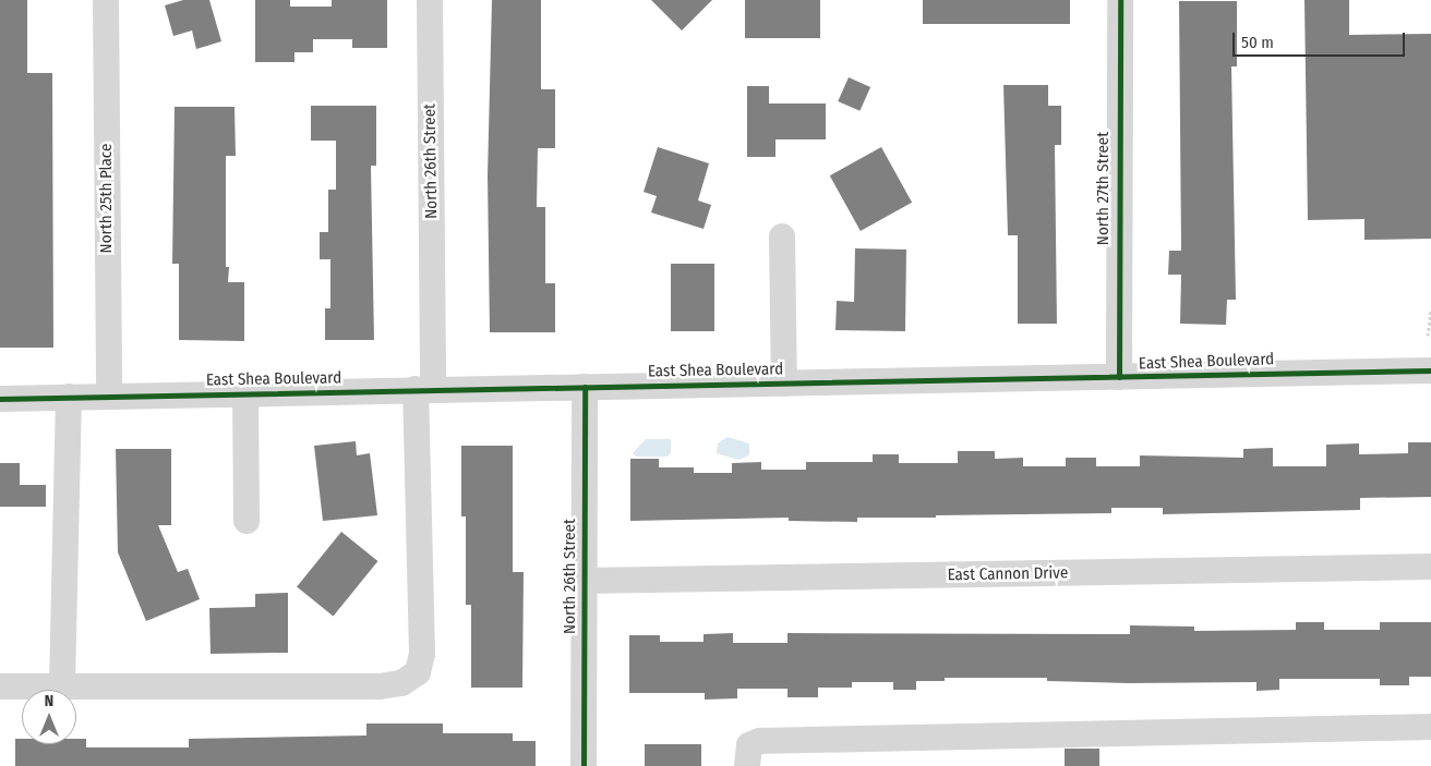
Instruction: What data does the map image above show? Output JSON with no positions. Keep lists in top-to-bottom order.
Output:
{
  "streets": {
    "street": [
      "North 26th Street",
      "North 27th Street",
      "North 25th Place",
      "East Shea Boulevard",
      "East Cannon Drive"
    ]
  },
  "crossings": [
    ["North 26th Street", "East Shea Boulevard"],
    ["North 26th Street", "East Cannon Drive"],
    ["North 27th Street", "East Shea Boulevard"],
    ["North 25th Place", "East Shea Boulevard"]
  ],
  "scale_bar": "50 m",
  "north": "top"
}
